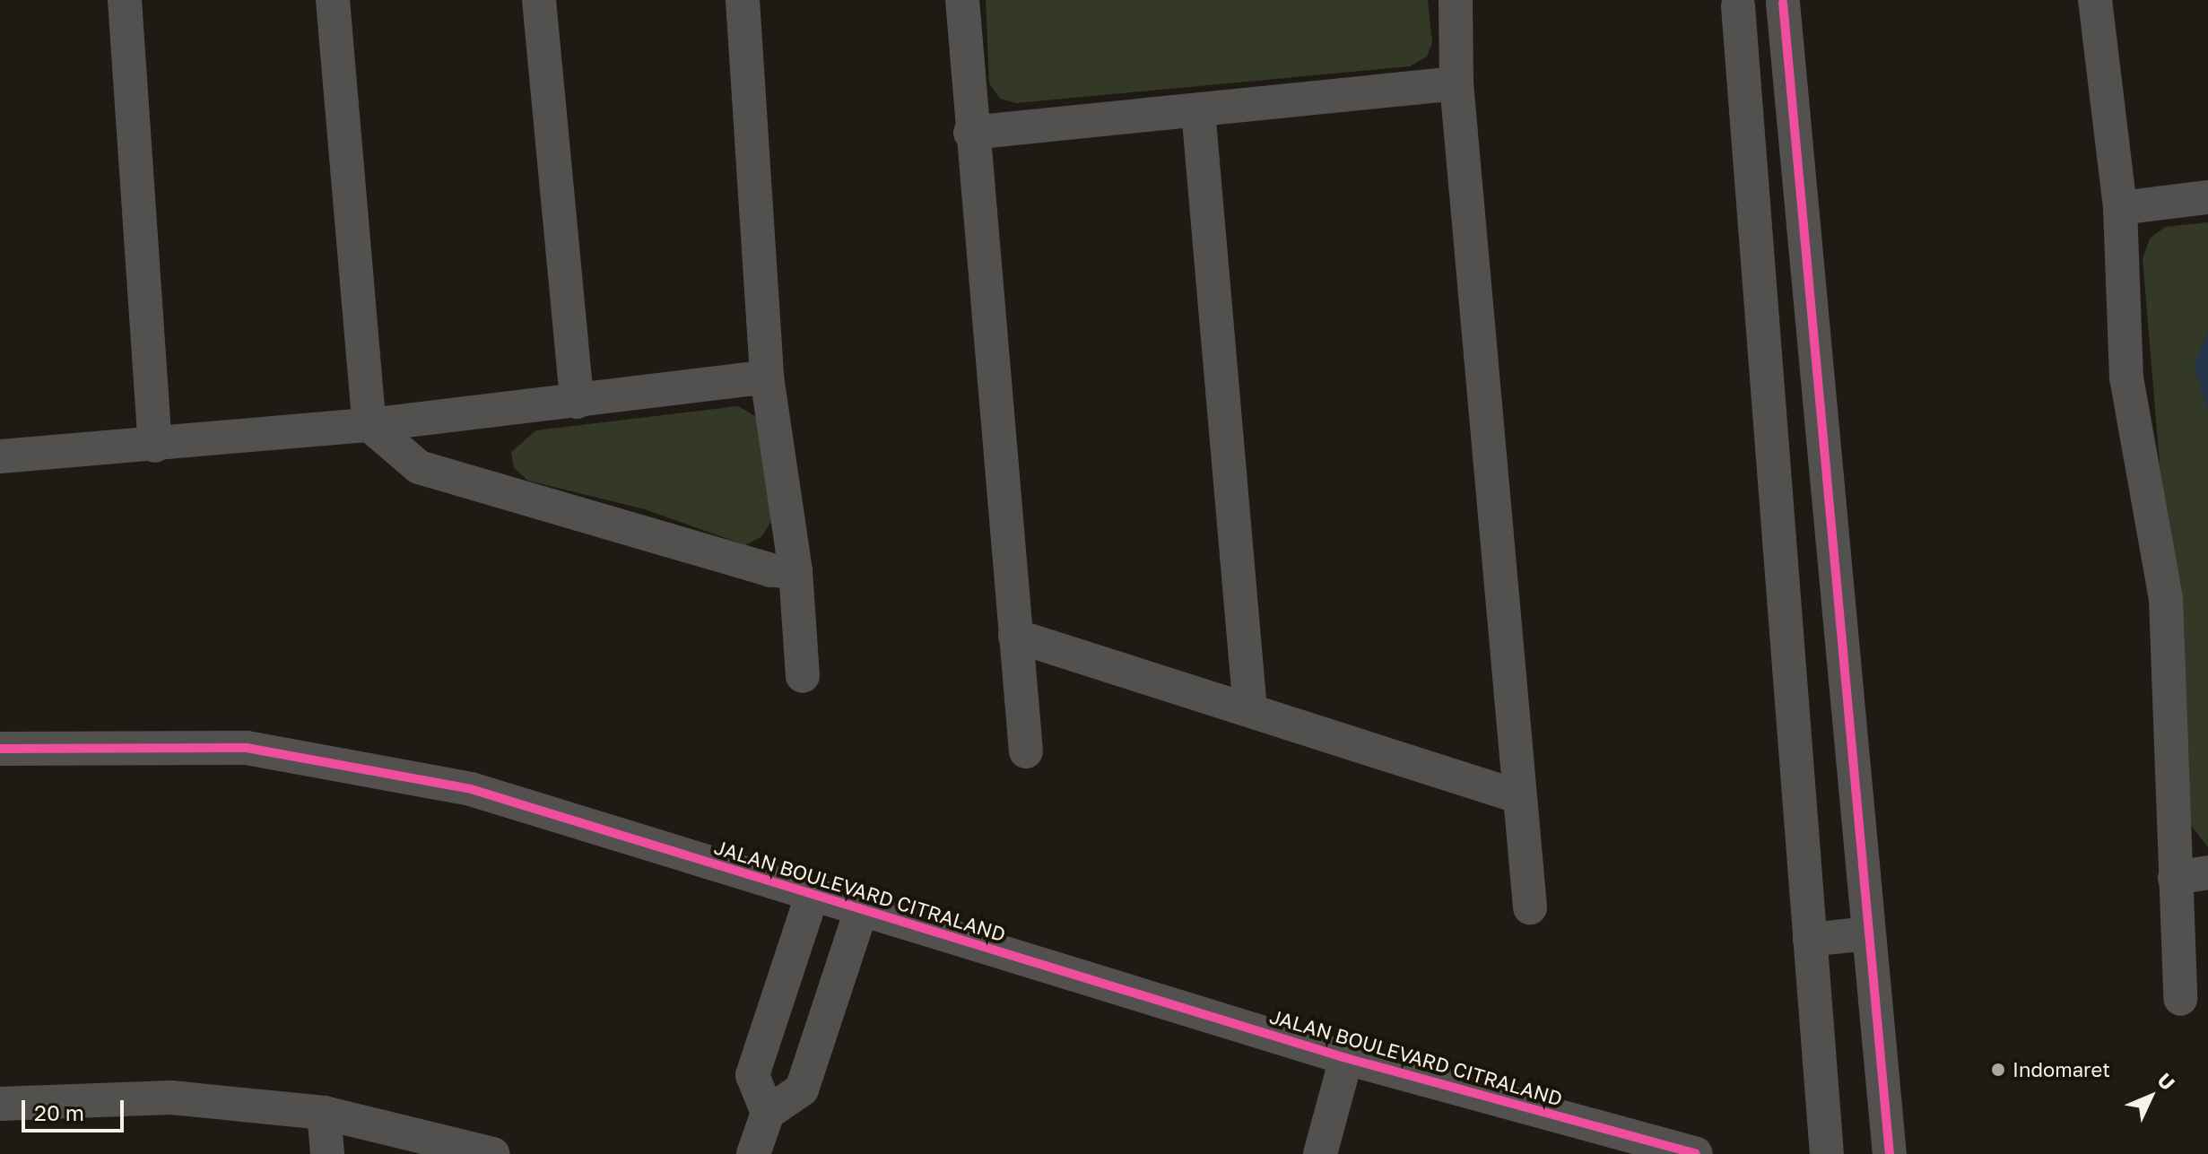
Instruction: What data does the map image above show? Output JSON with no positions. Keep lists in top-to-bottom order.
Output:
{
  "streets": {
    "street": ["JALAN BOULEVARD CITRALAND"]
  },
  "places": ["Indomaret"],
  "scale_bar": "20 m",
  "north": "top right"
}
